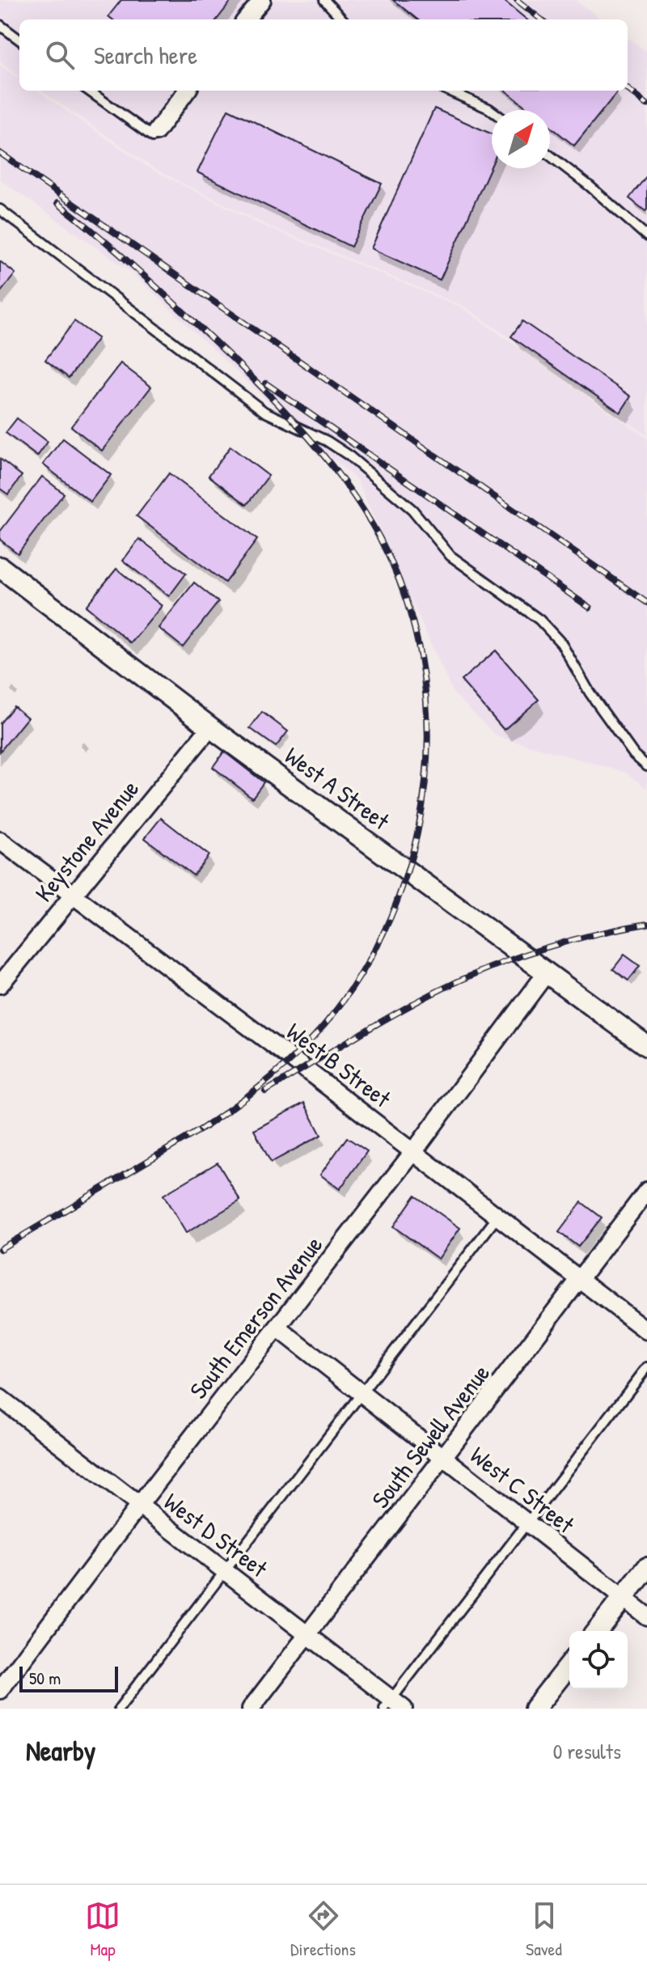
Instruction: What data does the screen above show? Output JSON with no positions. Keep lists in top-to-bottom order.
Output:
{
  "streets": {
    "street": [
      "West A Street",
      "Keystone Avenue",
      "West B Street",
      "South Emerson Avenue",
      "South Sewell Avenue",
      "West C Street",
      "West D Street"
    ]
  },
  "crossings": [
    ["West A Street", "Keystone Avenue"],
    ["West A Street", "South Emerson Avenue"],
    ["Keystone Avenue", "West B Street"],
    ["West B Street", "South Emerson Avenue"],
    ["West B Street", "South Sewell Avenue"],
    ["South Emerson Avenue", "West C Street"],
    ["South Emerson Avenue", "West D Street"],
    ["South Sewell Avenue", "West C Street"],
    ["South Sewell Avenue", "West D Street"]
  ],
  "scale_bar": "50 m",
  "north": "top right",
  "page": {
    "search": "Search here",
    "scale": "50 m",
    "heading": ["Nearby", "0 results"],
    "nav": ["Map", "Directions", "Saved"]
  }
}
